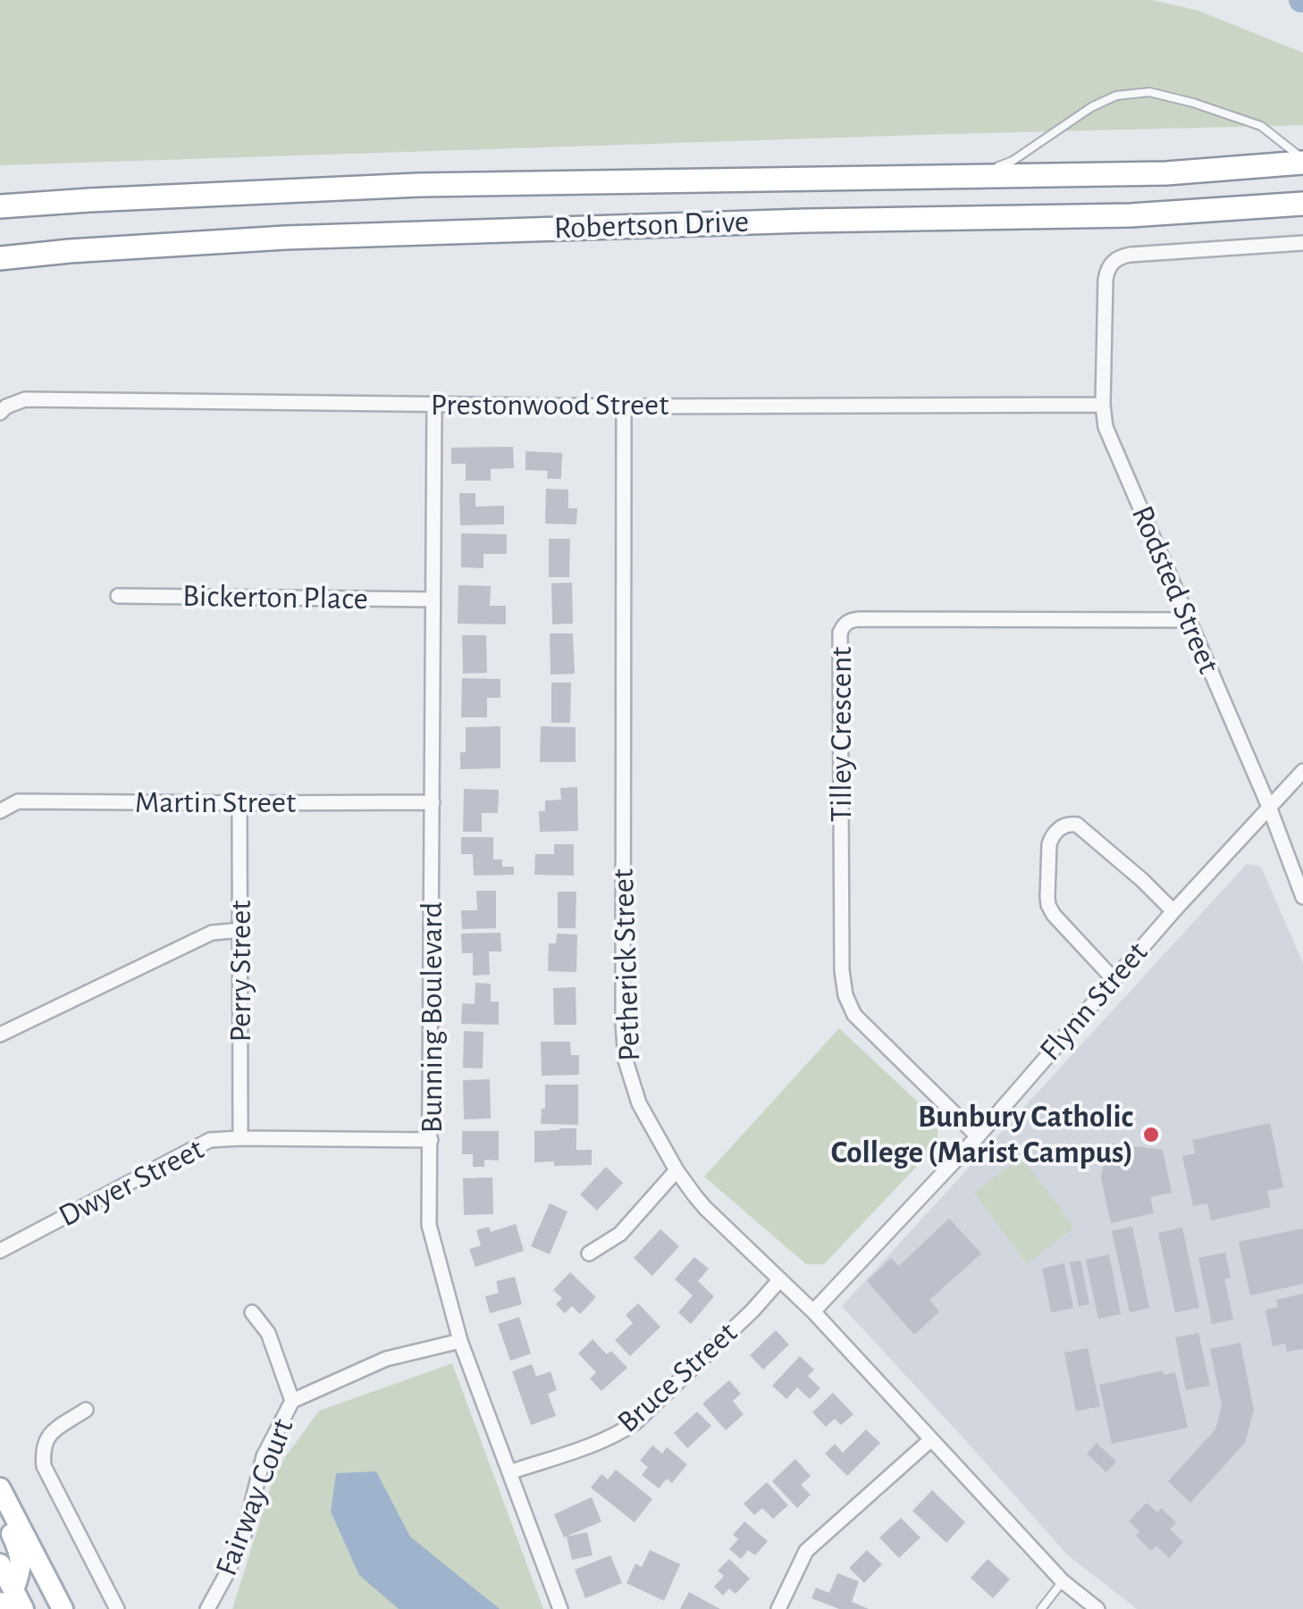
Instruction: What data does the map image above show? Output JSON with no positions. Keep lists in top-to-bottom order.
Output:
{
  "streets": {
    "highway": ["Robertson Drive"],
    "street": [
      "Prestonwood Street",
      "Rodsted Street",
      "Bickerton Place",
      "Tilley Crescent",
      "Martin Street",
      "Petherick Street",
      "Perry Street",
      "Flynn Street",
      "Bunning Boulevard",
      "Dwyer Street",
      "Bruce Street",
      "Fairway Court"
    ]
  },
  "crossings": [
    ["Prestonwood Street", "Rodsted Street"],
    ["Prestonwood Street", "Petherick Street"],
    ["Prestonwood Street", "Bunning Boulevard"],
    ["Rodsted Street", "Tilley Crescent"],
    ["Rodsted Street", "Flynn Street"],
    ["Bickerton Place", "Bunning Boulevard"],
    ["Tilley Crescent", "Flynn Street"],
    ["Martin Street", "Perry Street"],
    ["Martin Street", "Bunning Boulevard"],
    ["Petherick Street", "Flynn Street"],
    ["Petherick Street", "Bruce Street"],
    ["Perry Street", "Dwyer Street"],
    ["Bunning Boulevard", "Dwyer Street"],
    ["Bunning Boulevard", "Bruce Street"],
    ["Bunning Boulevard", "Fairway Court"]
  ],
  "places": ["Bunbury Catholic College (Marist Campus)"]
}
